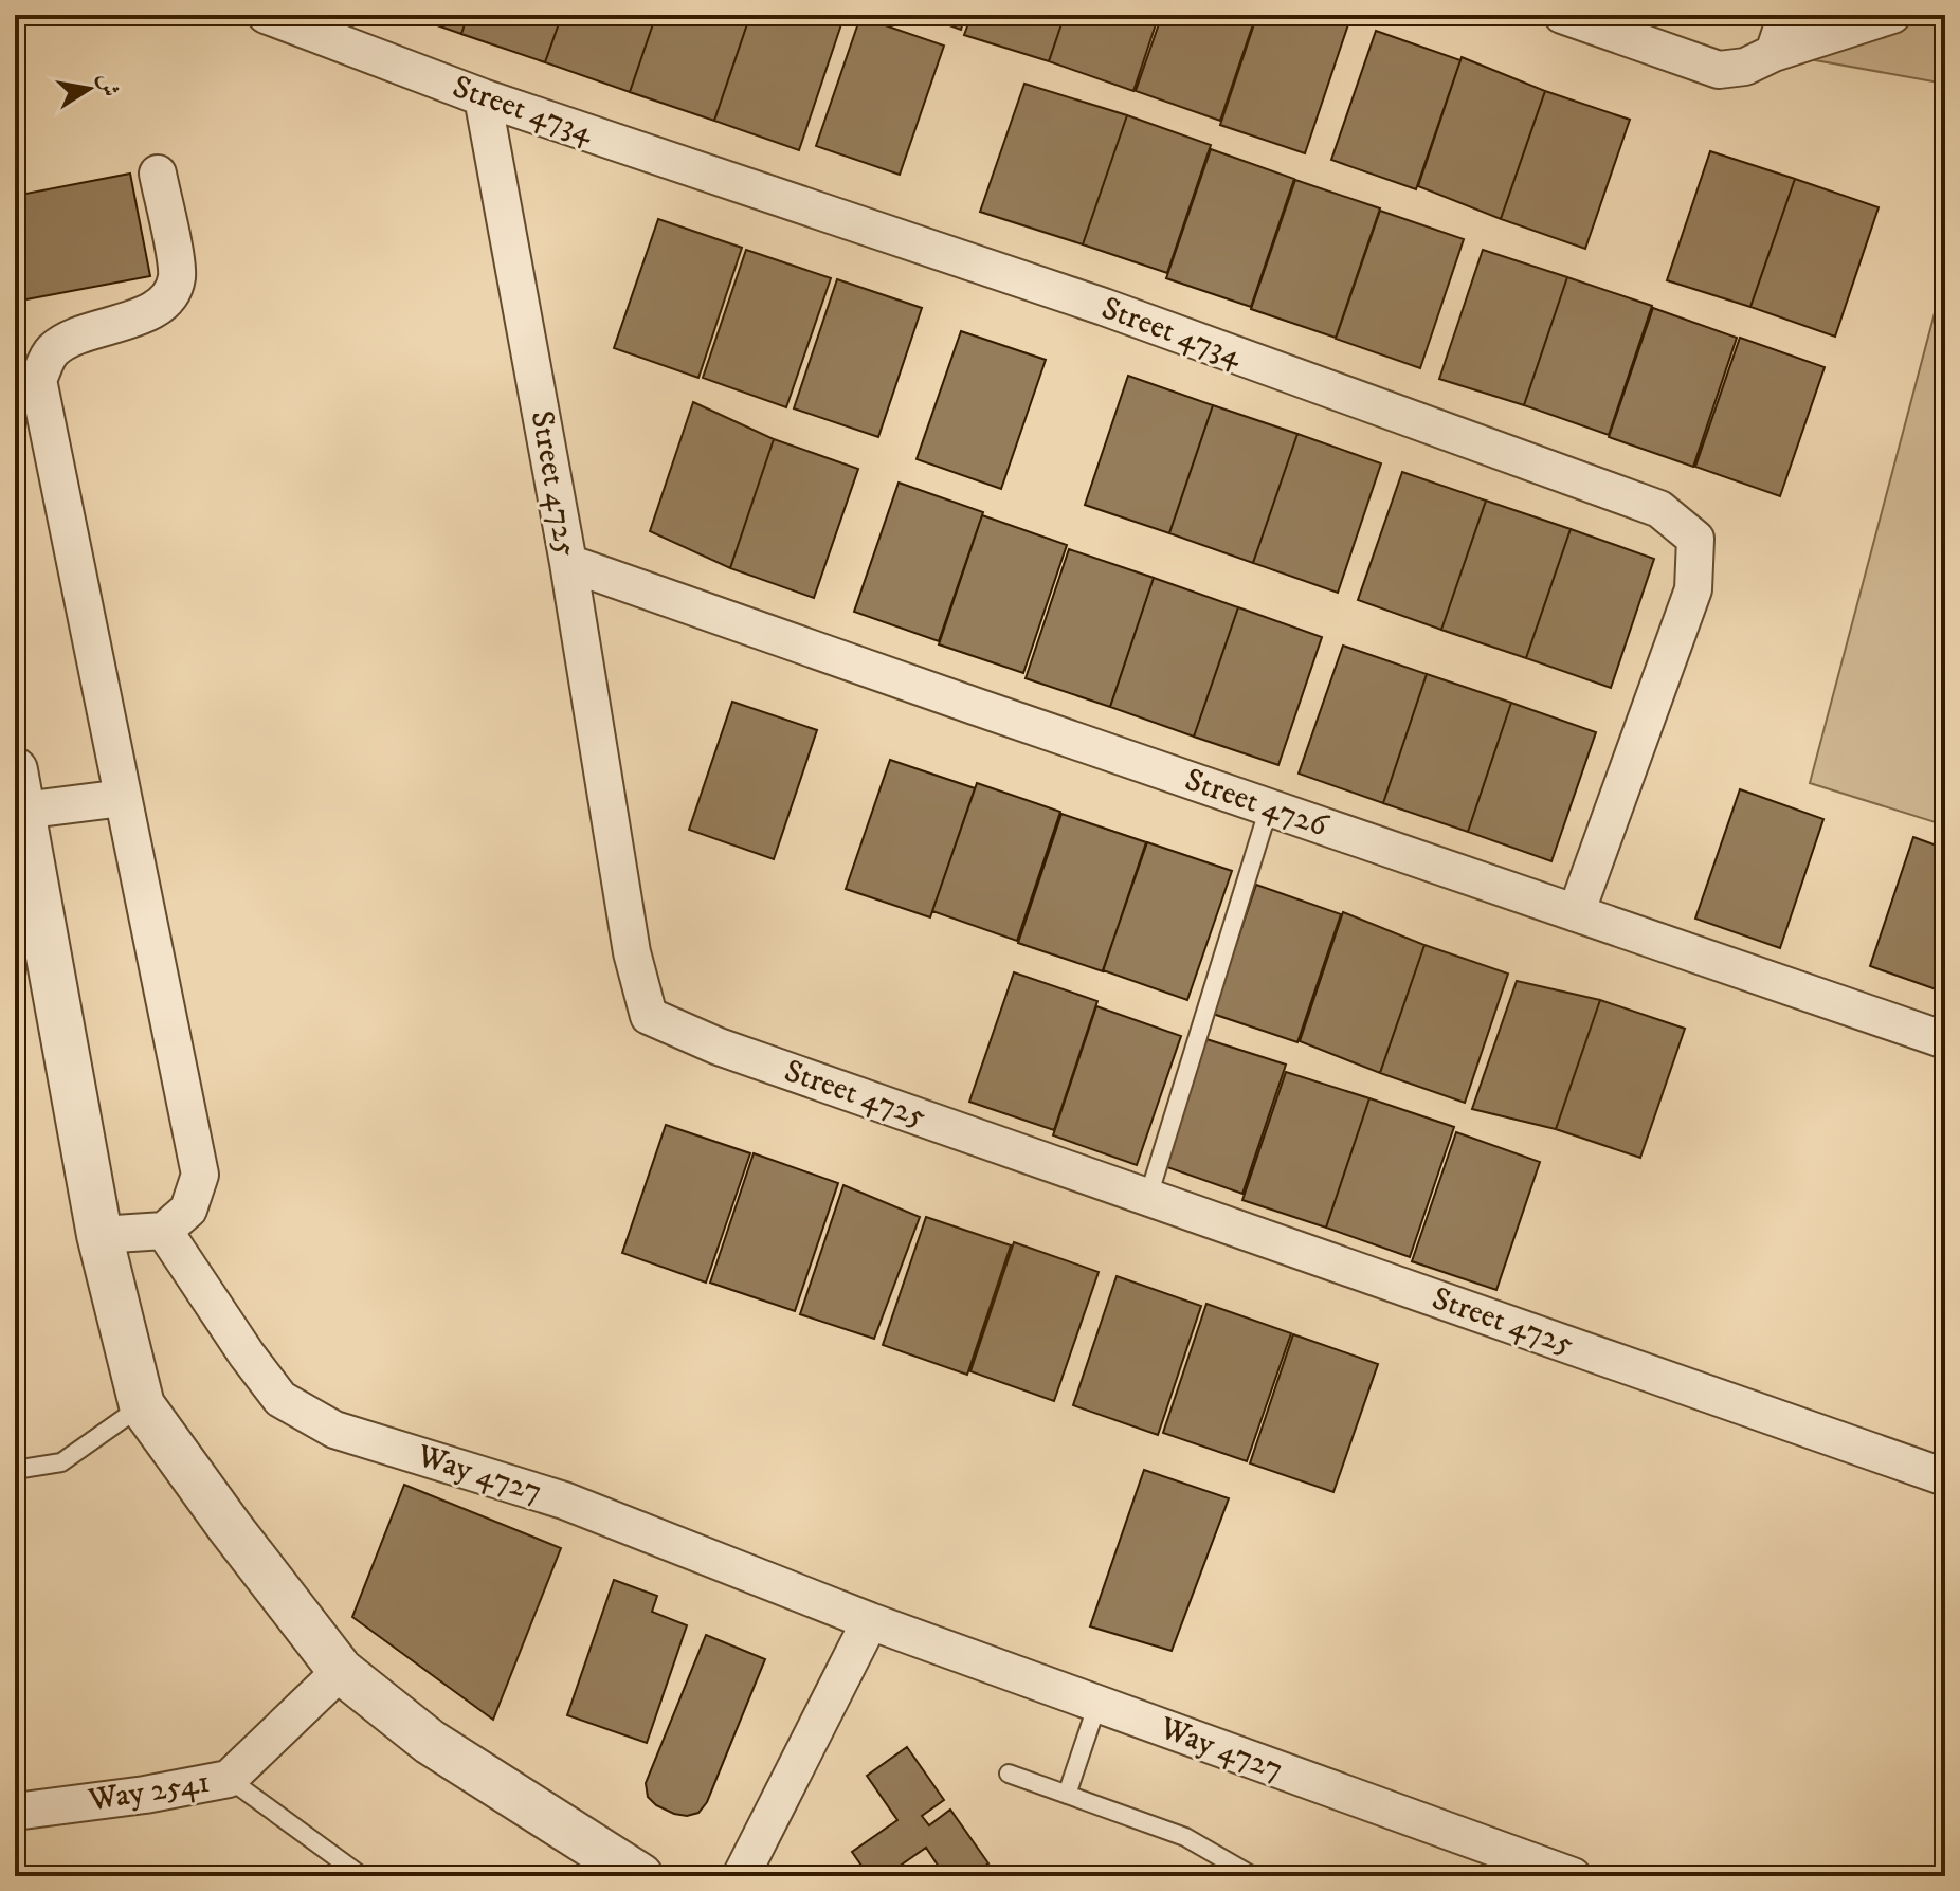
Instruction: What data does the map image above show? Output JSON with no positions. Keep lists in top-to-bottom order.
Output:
{
  "streets": {
    "street": [
      "Street 4734",
      "Street 4725",
      "Street 4726",
      "Way 4727",
      "Way 2541"
    ]
  },
  "crossings": [
    ["Street 4734", "Street 4725"],
    ["Street 4734", "Street 4726"],
    ["Street 4725", "Street 4726"]
  ],
  "north": "right"
}
